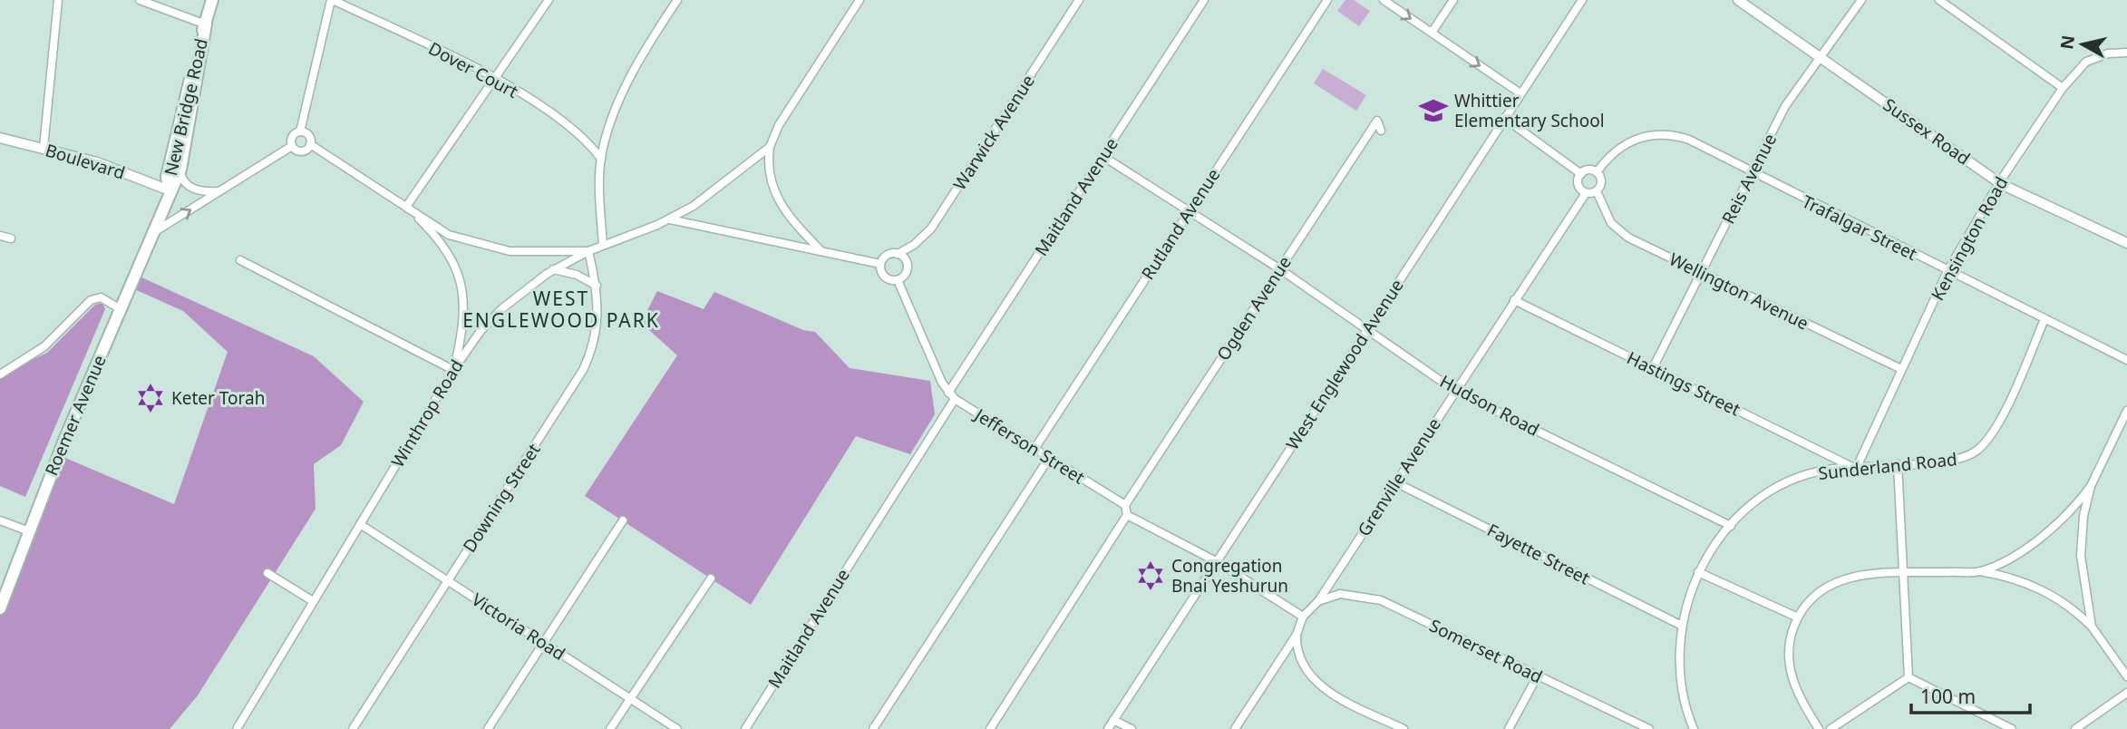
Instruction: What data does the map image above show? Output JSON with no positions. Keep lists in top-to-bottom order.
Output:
{
  "streets": {
    "main road": ["New Bridge Road", "Roemer Avenue"],
    "street": [
      "Dover Court",
      "Sussex Road",
      "Warwick Avenue",
      "Boulevard",
      "Reis Avenue",
      "Maitland Avenue",
      "Rutland Avenue",
      "Trafalgar Street",
      "Kensington Road",
      "Wellington Avenue",
      "Ogden Avenue",
      "West Englewood Avenue",
      "Hastings Street",
      "Hudson Road",
      "Winthrop Road",
      "Jefferson Street",
      "Sunderland Road",
      "Grenville Avenue",
      "Downing Street",
      "Fayette Street",
      "Victoria Road",
      "Somerset Road"
    ]
  },
  "crossings": [
    ["New Bridge Road", "Boulevard"],
    ["New Bridge Road", "Roemer Avenue"],
    ["Sussex Road", "Reis Avenue"],
    ["Sussex Road", "Kensington Road"],
    ["Reis Avenue", "Trafalgar Street"],
    ["Reis Avenue", "Wellington Avenue"],
    ["Reis Avenue", "Hastings Street"],
    ["Maitland Avenue", "Hudson Road"],
    ["Maitland Avenue", "Jefferson Street"],
    ["Rutland Avenue", "Hudson Road"],
    ["Rutland Avenue", "Jefferson Street"],
    ["Trafalgar Street", "Kensington Road"],
    ["Trafalgar Street", "Wellington Avenue"],
    ["Trafalgar Street", "Sunderland Road"],
    ["Trafalgar Street", "Grenville Avenue"],
    ["Kensington Road", "Wellington Avenue"],
    ["Kensington Road", "Hastings Street"],
    ["Kensington Road", "Sunderland Road"],
    ["Wellington Avenue", "Grenville Avenue"],
    ["Ogden Avenue", "Hudson Road"],
    ["Ogden Avenue", "Jefferson Street"],
    ["West Englewood Avenue", "Hudson Road"],
    ["Hastings Street", "Sunderland Road"],
    ["Hastings Street", "Grenville Avenue"],
    ["Hudson Road", "Sunderland Road"],
    ["Hudson Road", "Grenville Avenue"],
    ["Winthrop Road", "Downing Street"],
    ["Winthrop Road", "Victoria Road"],
    ["Sunderland Road", "Fayette Street"],
    ["Grenville Avenue", "Fayette Street"],
    ["Grenville Avenue", "Somerset Road"],
    ["Downing Street", "Victoria Road"]
  ],
  "districts": ["WEST ENGLEWOOD PARK"],
  "places": {
    "school or university": ["Whittier Elementary School"],
    "synagogue": ["Keter Torah", "Congregation Bnai Yeshurun"]
  },
  "scale_bar": "100 m",
  "north": "left"
}
